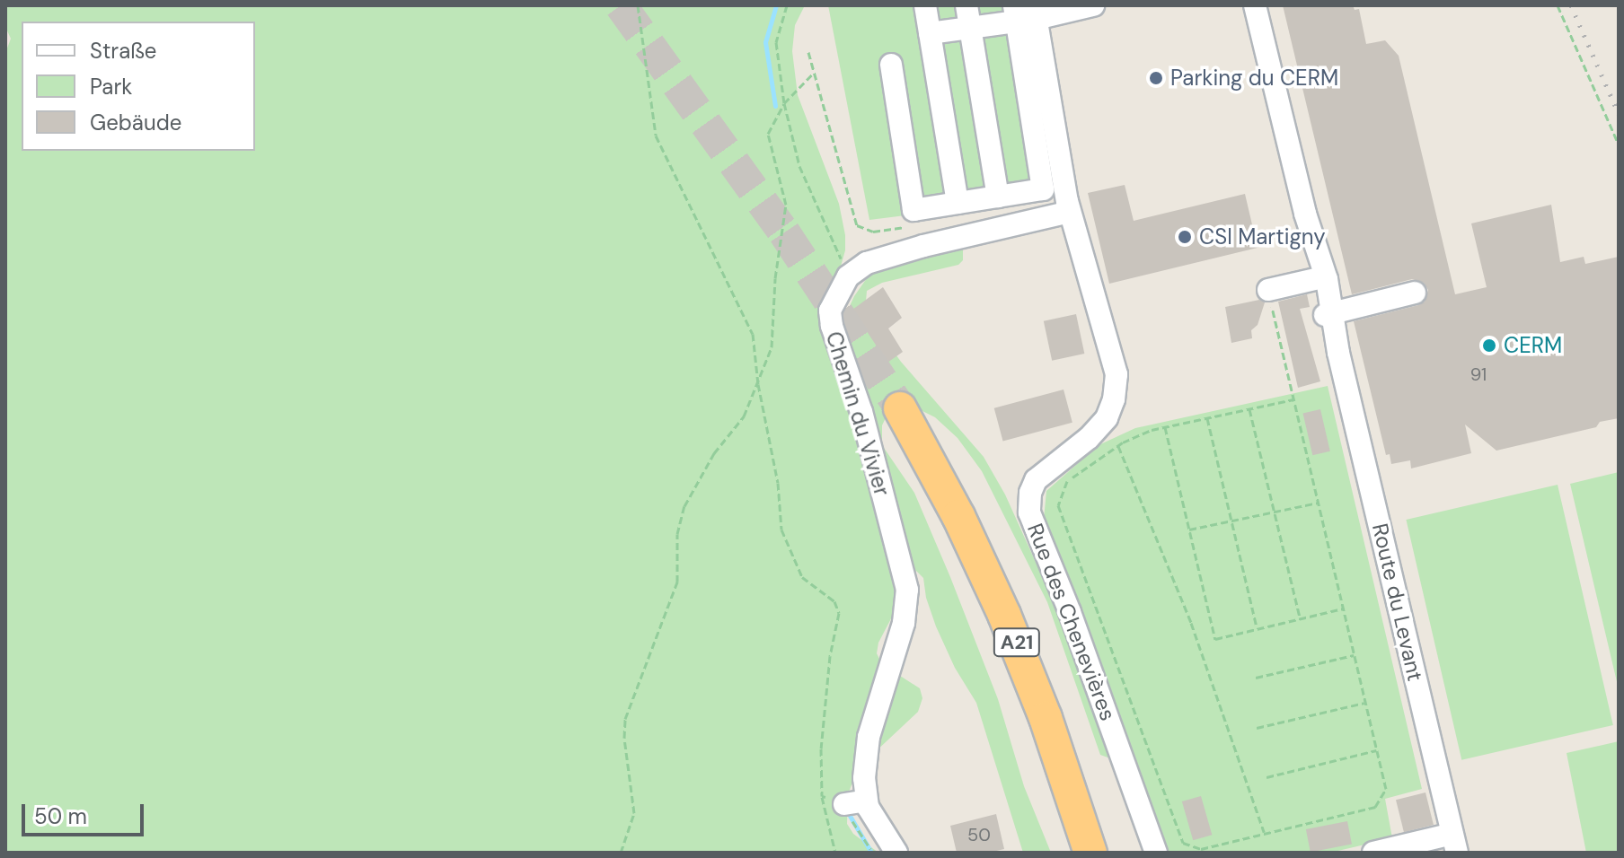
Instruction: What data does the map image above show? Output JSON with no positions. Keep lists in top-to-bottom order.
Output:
{
  "streets": {
    "highway": ["A21"],
    "street": ["Chemin du Vivier", "Route du Levant", "Rue des Chenevières"]
  },
  "places": ["Parking du CERM", "CSI Martigny", "CERM"],
  "house_numbers": ["91", "50"],
  "legend": ["Straße", "Park", "Gebäude"],
  "scale_bar": "50 m"
}
